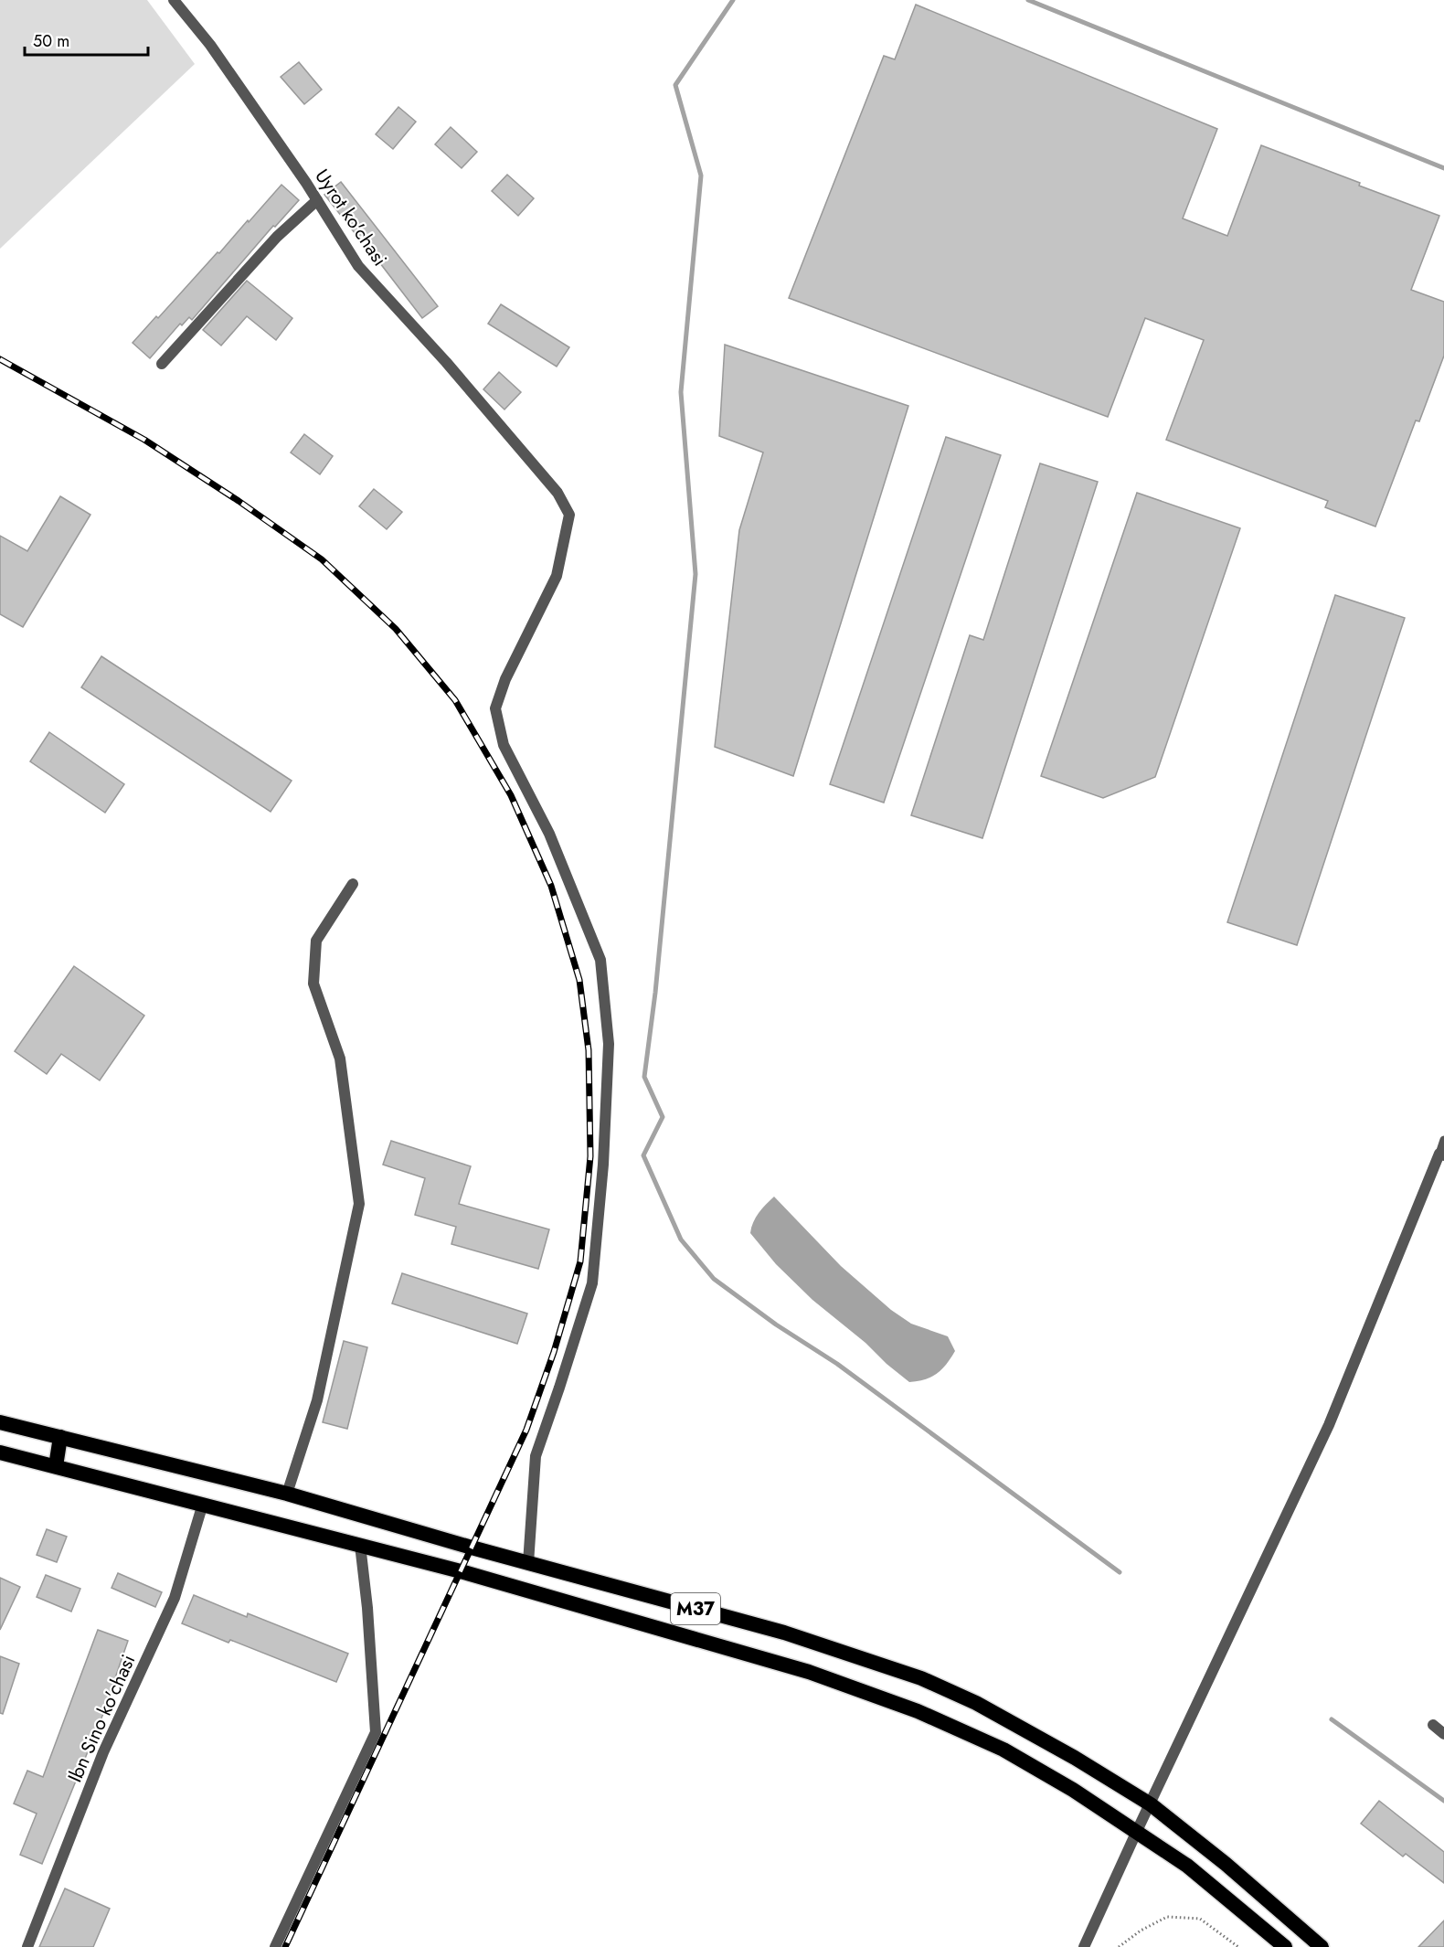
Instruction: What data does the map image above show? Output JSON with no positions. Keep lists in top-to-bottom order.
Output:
{
  "streets": {
    "highway": ["M37"],
    "street": ["Uyrot ko'chasi", "Ibn Sino ko'chasi"]
  },
  "crossings": [
    ["Uyrot ko'chasi", "M37"],
    ["M37", "Ibn Sino ko'chasi"]
  ],
  "scale_bar": "50 m"
}
